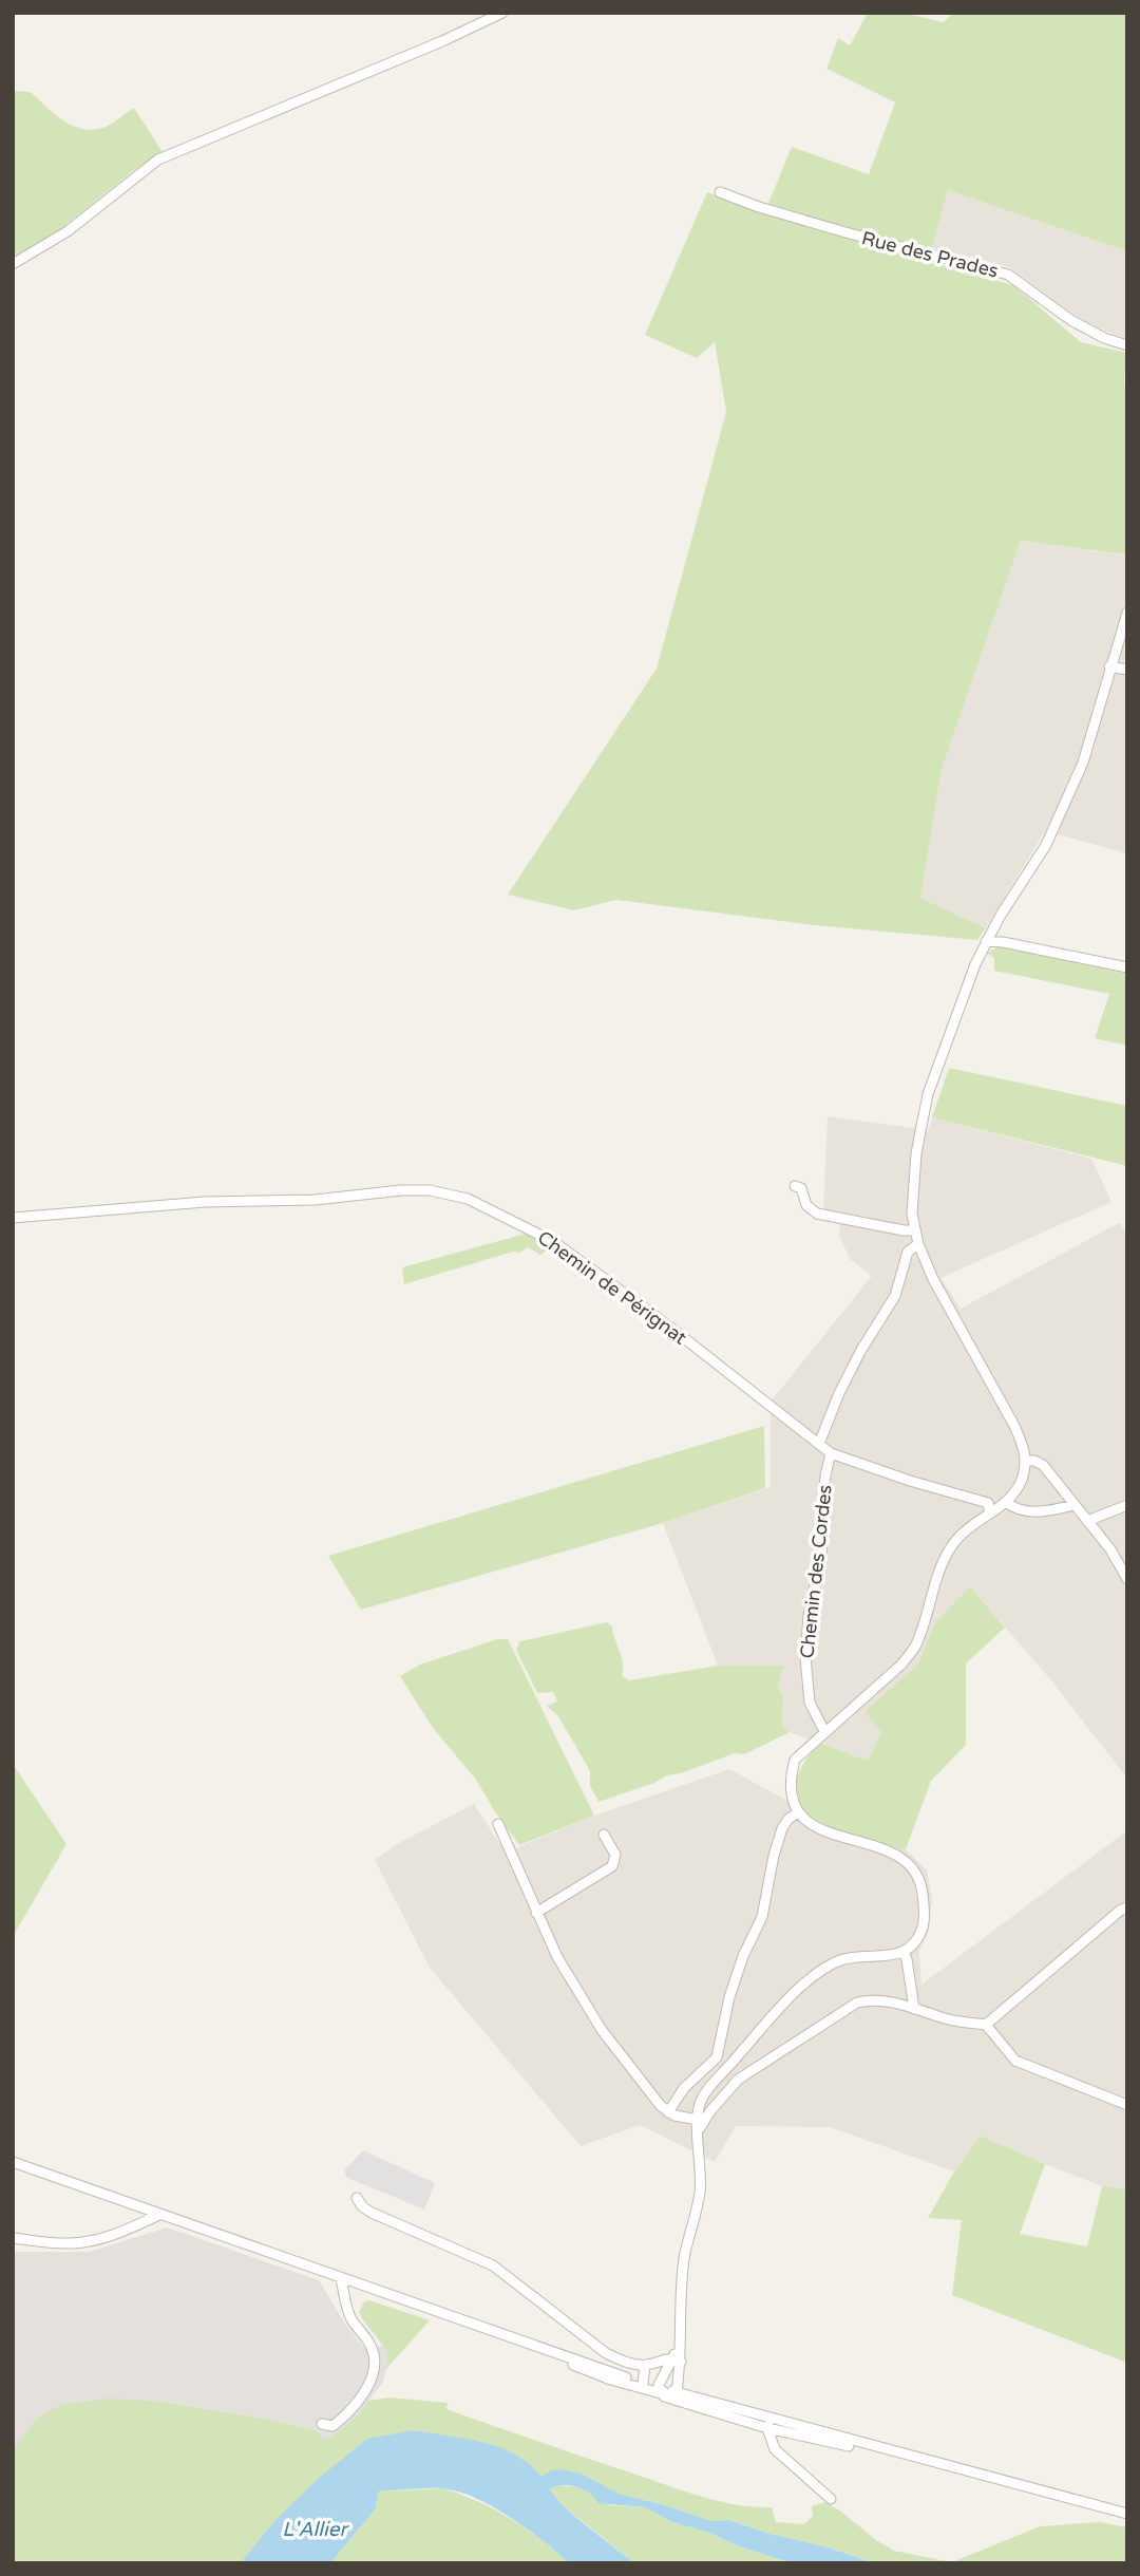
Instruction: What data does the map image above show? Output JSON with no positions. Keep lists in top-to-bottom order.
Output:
{
  "streets": {
    "street": ["Rue des Prades", "Chemin de Pérignat", "Chemin des Cordes"]
  },
  "crossings": [
    ["Chemin de Pérignat", "Chemin des Cordes"]
  ],
  "water": ["L'Allier"]
}
